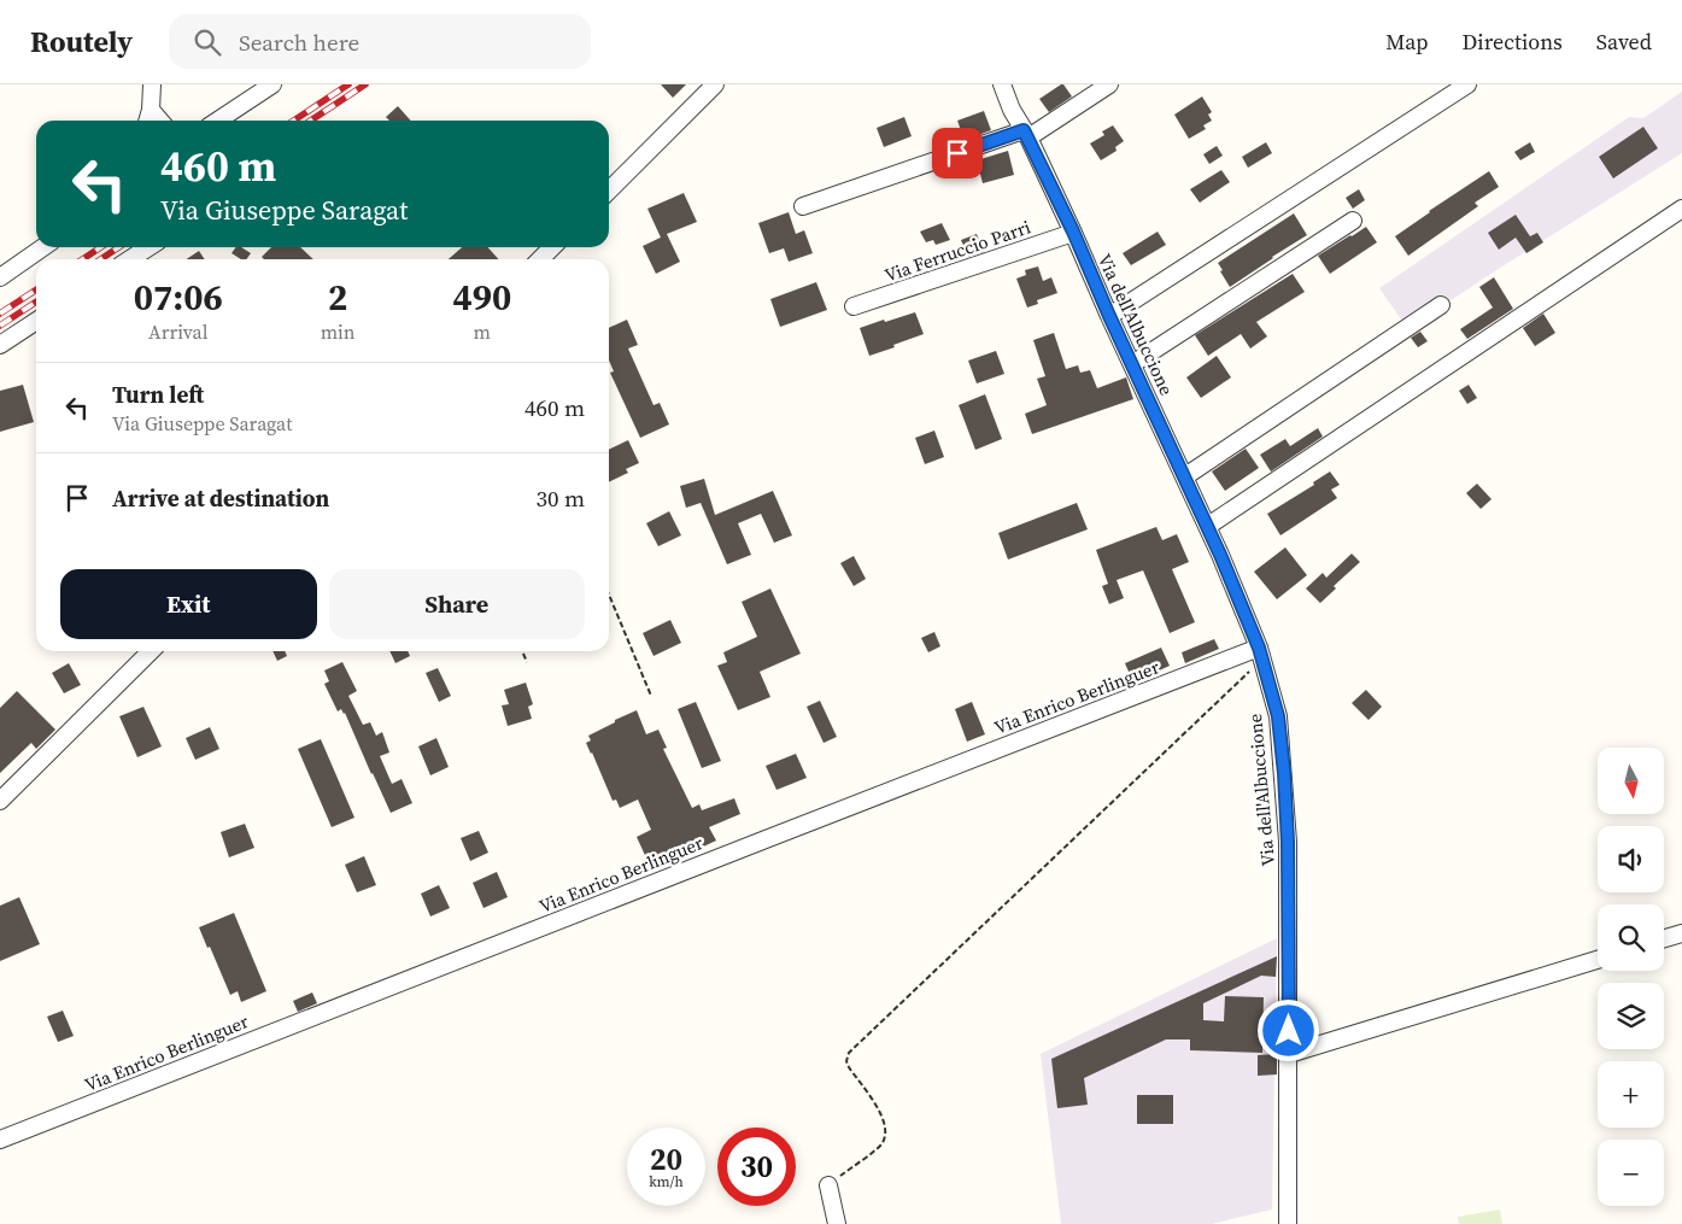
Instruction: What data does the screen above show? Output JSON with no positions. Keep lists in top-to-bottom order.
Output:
{
  "streets": {
    "street": ["Via Ferruccio Parri", "Via dell'Albuccione", "Via Enrico Berlinguer"]
  },
  "crossings": [
    ["Via Ferruccio Parri", "Via dell'Albuccione"],
    ["Via dell'Albuccione", "Via Enrico Berlinguer"]
  ],
  "north": "bottom",
  "page": {
    "header": "Routely",
    "search": "Search here",
    "nav": ["Map", "Directions", "Saved"],
    "turn": ["460 m", "Via Giuseppe Saragat"],
    "eta": [
      "07:06",
      "Arrival",
      "2",
      "min",
      "490",
      "m"
    ],
    "list": [
      {
        "name": "Turn left",
        "note": "Via Giuseppe Saragat",
        "value": "460 m"
      },
      {
        "name": "Arrive at destination",
        "value": "30 m"
      }
    ],
    "buttons": ["Exit", "Share"],
    "map_buttons": ["+", "−"],
    "speed": "20 km/h",
    "limit": "30"
  }
}
